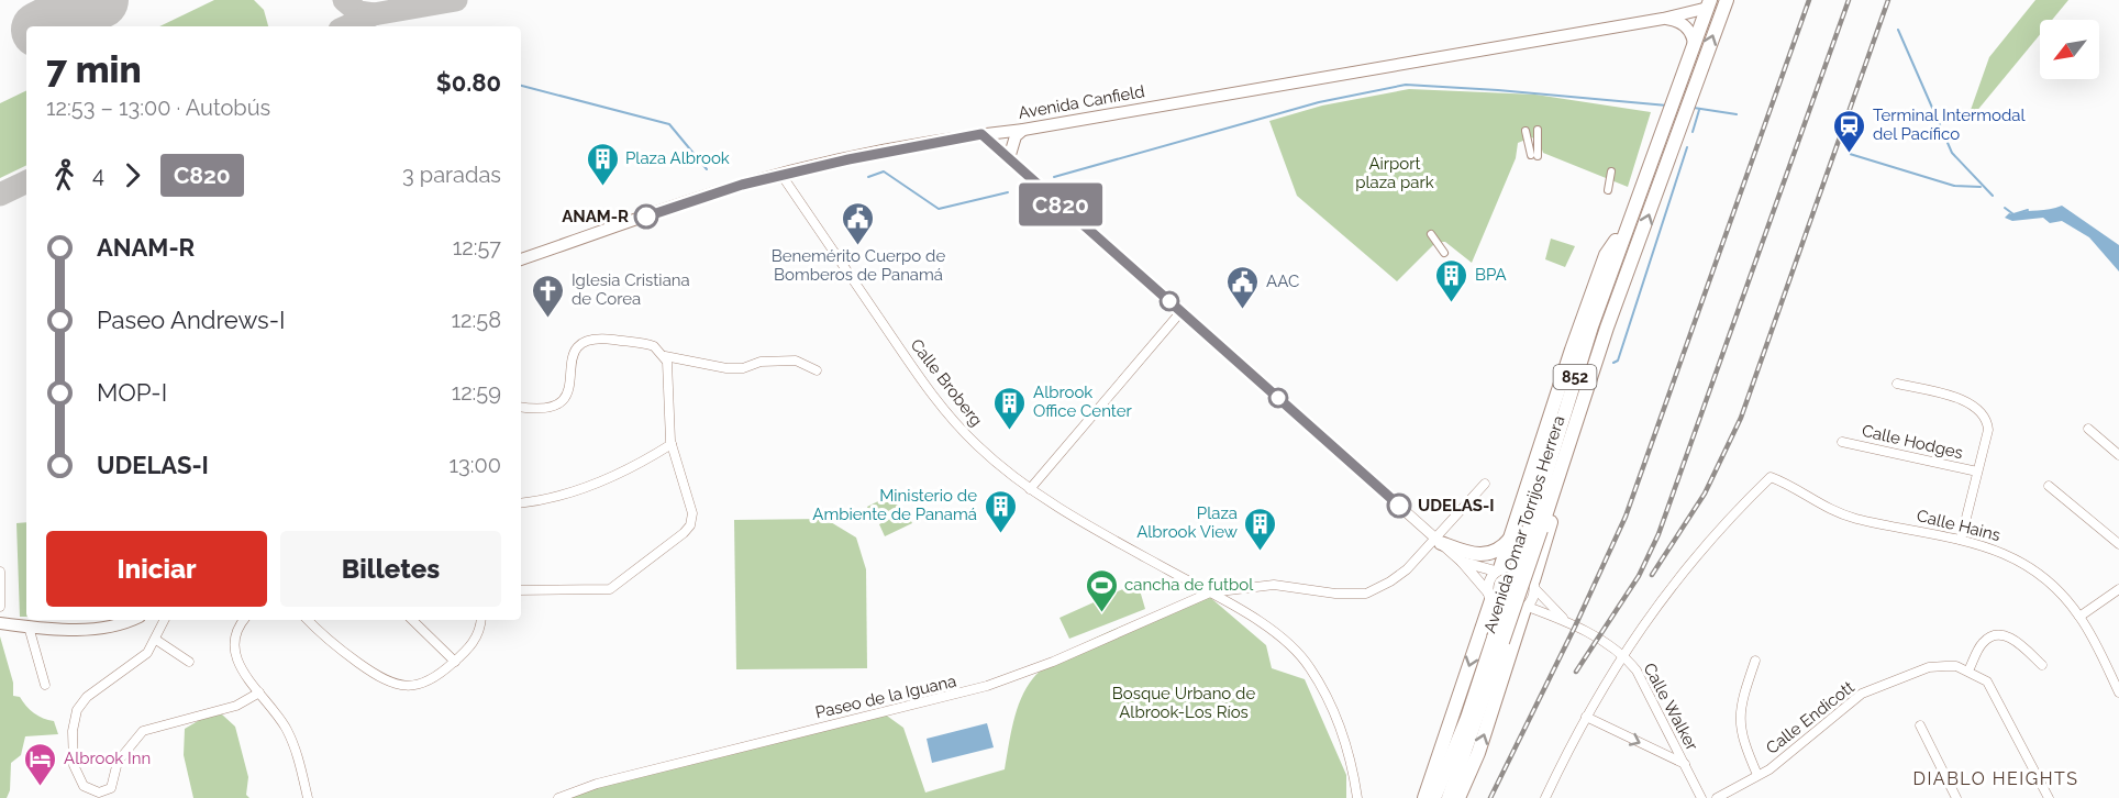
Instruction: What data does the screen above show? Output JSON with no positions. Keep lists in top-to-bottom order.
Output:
{
  "streets": {
    "main road": ["Avenida Canfield", "852", "Avenida Omar Torrijos Herrera"],
    "street": [
      "Calle Broberg",
      "Calle Hodges",
      "Calle Hains",
      "Paseo de la Iguana",
      "Calle Walker",
      "Calle Endicott"
    ]
  },
  "crossings": [
    ["Avenida Canfield", "Calle Broberg"],
    ["Avenida Canfield", "Avenida Omar Torrijos Herrera"],
    ["Calle Broberg", "Paseo de la Iguana"],
    ["Calle Hains", "Calle Walker"]
  ],
  "districts": ["DIABLO HEIGHTS"],
  "parks": ["Airport plaza park", "Bosque Urbano de Albrook-Los Ríos"],
  "places": {
    "station": ["Terminal Intermodal del Pacífico"],
    "building": [
      "Plaza Albrook",
      "BPA",
      "Albrook Office Center",
      "Ministerio de Ambiente de Panamá",
      "Plaza Albrook View"
    ],
    "other": ["ANAM-R", "UDELAS-I"],
    "public building": ["Benemérito Cuerpo de Bomberos de Panamá", "AAC"],
    "church": ["Iglesia Cristiana de Corea"],
    "sports": ["cancha de futbol"],
    "hotel": ["Albrook Inn"]
  },
  "lines": ["bus line C820"],
  "north": "bottom left",
  "page": {
    "on_map": "C820",
    "heading": ["7 min", "12:53 – 13:00 · Autobús", "$0.80"],
    "legs": ["4", "C820", "3 paradas"],
    "list": [
      {
        "name": "ANAM-R",
        "value": "12:57"
      },
      {
        "name": "Paseo Andrews-I",
        "value": "12:58"
      },
      {
        "name": "MOP-I",
        "value": "12:59"
      },
      {
        "name": "UDELAS-I",
        "value": "13:00"
      }
    ],
    "buttons": ["Iniciar", "Billetes"]
  }
}
